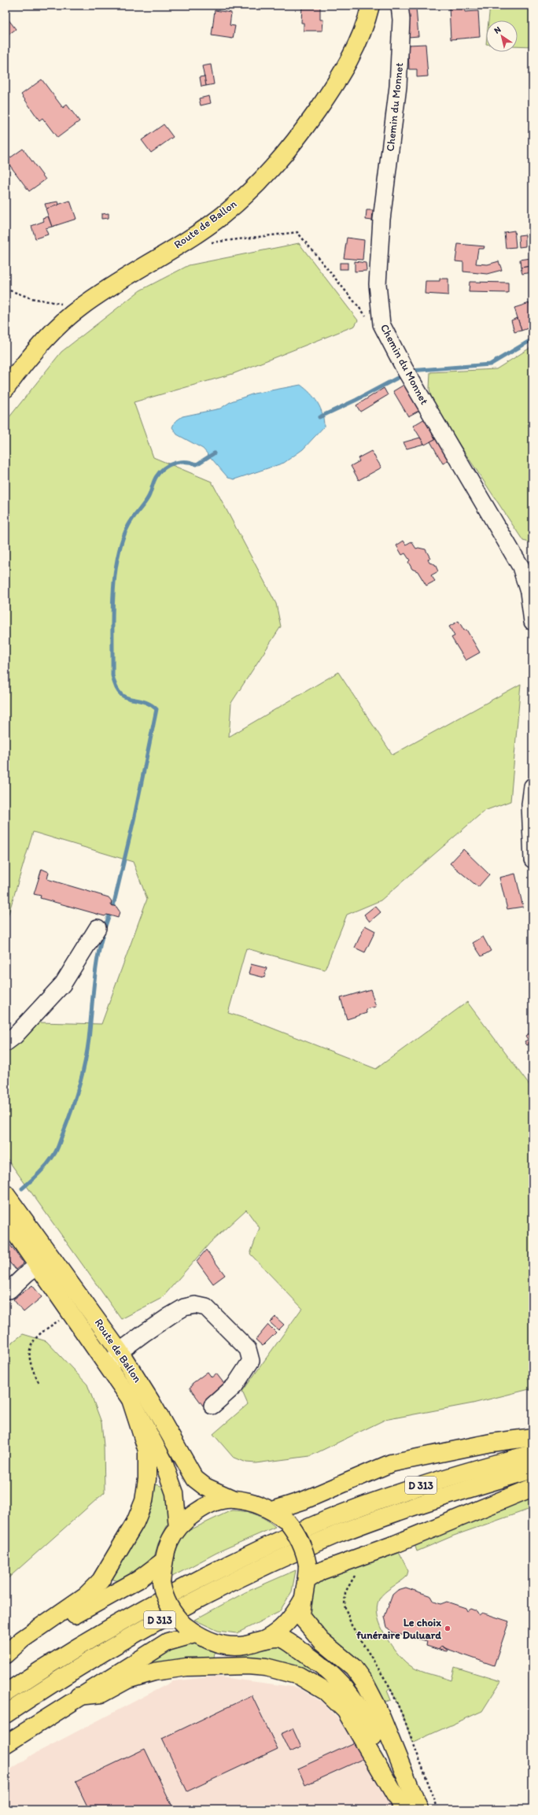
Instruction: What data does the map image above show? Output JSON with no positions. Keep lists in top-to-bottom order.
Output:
{
  "streets": {
    "main road": ["Route de Ballon", "D 313"],
    "street": ["Chemin du Monnet"]
  },
  "places": ["Le choix funéraire Duluard"],
  "north": "top left"
}
